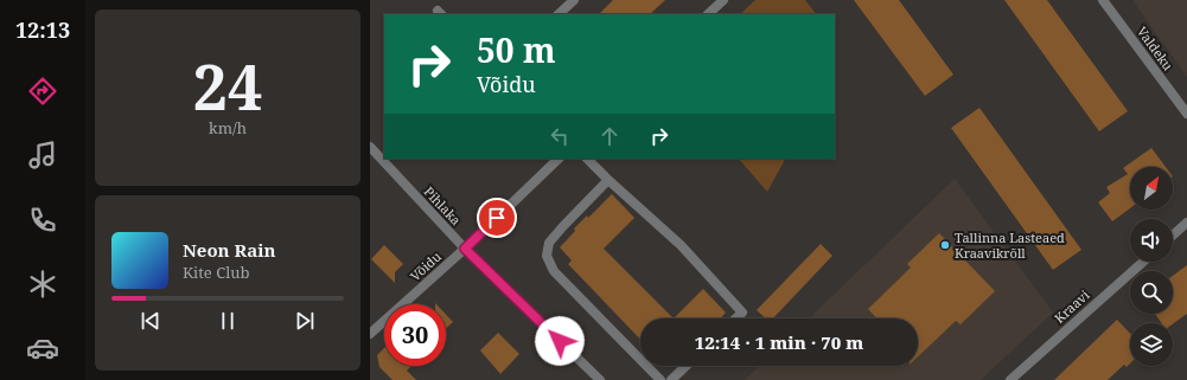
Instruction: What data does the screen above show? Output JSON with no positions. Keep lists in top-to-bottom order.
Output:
{
  "streets": {
    "street": [
      "Valdeku",
      "Pihlaka",
      "Võidu",
      "Kraavi"
    ]
  },
  "crossings": [
    ["Pihlaka", "Võidu"]
  ],
  "places": ["Tallinna Lasteaed Kraavikrõll"],
  "north": "top right",
  "page": {
    "tabs": "12:13",
    "tile": ["24", "km/h"],
    "turn": ["50 m", "Võidu"],
    "song": ["Neon Rain", "Kite Club"],
    "limit": "30",
    "trip": "12:14 · 1 min · 70 m"
  }
}
